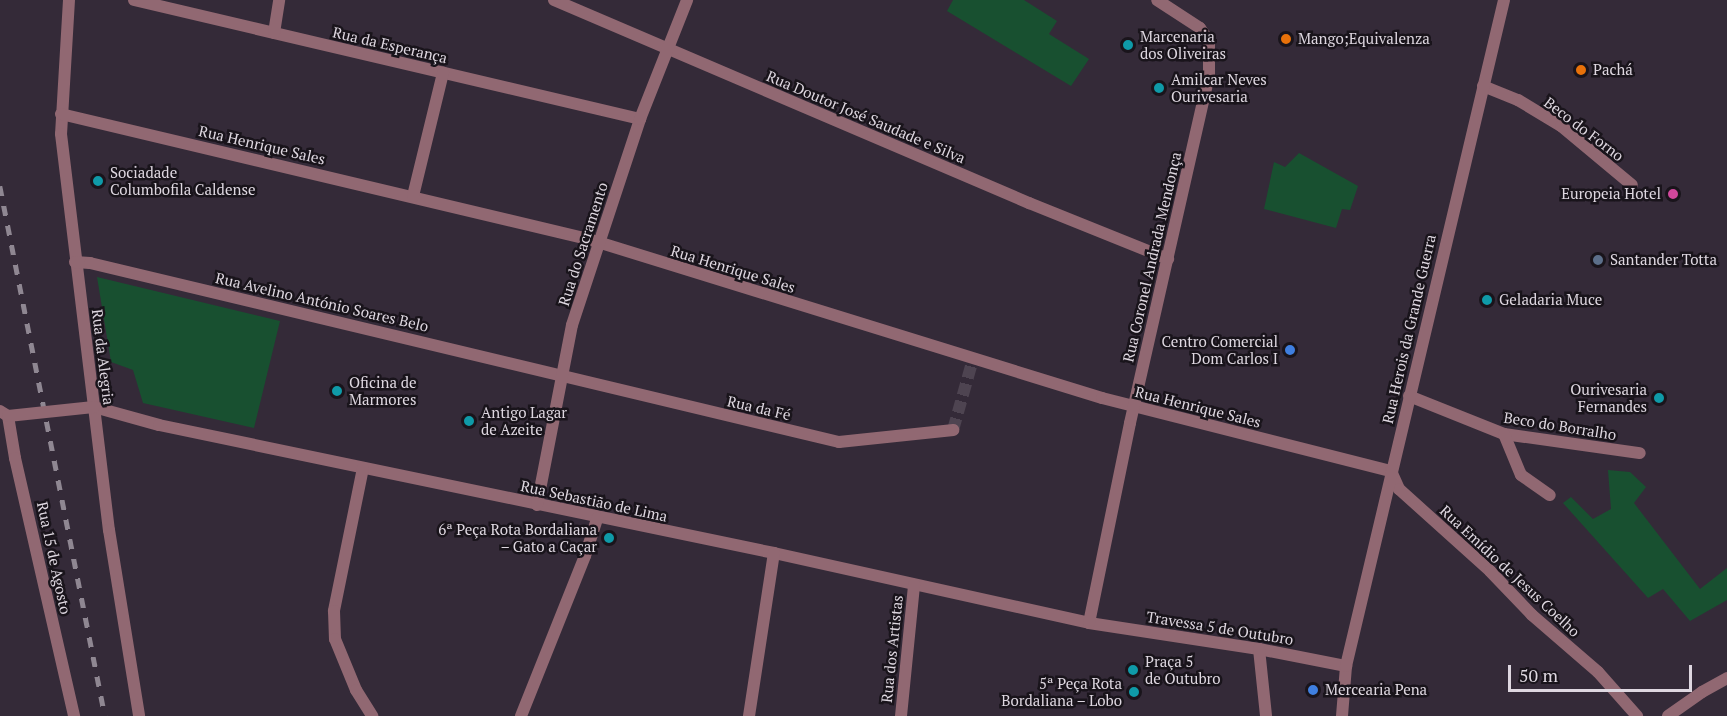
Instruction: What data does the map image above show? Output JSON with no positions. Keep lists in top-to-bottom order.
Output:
{
  "streets": {
    "street": [
      "Rua da Esperança",
      "Rua Doutor José Saudade e Silva",
      "Beco do Forno",
      "Rua Henrique Sales",
      "Rua do Sacramento",
      "Rua Coronel Andrada Mendonça",
      "Rua Avelino António Soares Belo",
      "Rua Herois da Grande Guerra",
      "Rua da Alegria",
      "Rua da Fé",
      "Beco do Borralho",
      "Rua Sebastião de Lima",
      "Rua 15 de Agosto",
      "Rua Emídio de Jesus Coelho",
      "Travessa 5 de Outubro",
      "Rua dos Artistas"
    ]
  },
  "crossings": [
    ["Rua da Esperança", "Rua do Sacramento"],
    ["Rua Doutor José Saudade e Silva", "Rua do Sacramento"],
    ["Rua Doutor José Saudade e Silva", "Rua Coronel Andrada Mendonça"],
    ["Beco do Forno", "Rua Herois da Grande Guerra"],
    ["Rua Henrique Sales", "Rua do Sacramento"],
    ["Rua Henrique Sales", "Rua Coronel Andrada Mendonça"],
    ["Rua Henrique Sales", "Rua Herois da Grande Guerra"],
    ["Rua Henrique Sales", "Rua da Alegria"],
    ["Rua Henrique Sales", "Rua Emídio de Jesus Coelho"],
    ["Rua do Sacramento", "Rua Avelino António Soares Belo"],
    ["Rua do Sacramento", "Rua da Fé"],
    ["Rua do Sacramento", "Rua Sebastião de Lima"],
    ["Rua Coronel Andrada Mendonça", "Rua Sebastião de Lima"],
    ["Rua Coronel Andrada Mendonça", "Travessa 5 de Outubro"],
    ["Rua Avelino António Soares Belo", "Rua da Alegria"],
    ["Rua Avelino António Soares Belo", "Rua da Fé"],
    ["Rua Herois da Grande Guerra", "Beco do Borralho"],
    ["Rua Herois da Grande Guerra", "Rua Emídio de Jesus Coelho"],
    ["Rua Herois da Grande Guerra", "Travessa 5 de Outubro"],
    ["Rua da Alegria", "Rua Sebastião de Lima"],
    ["Rua Sebastião de Lima", "Travessa 5 de Outubro"],
    ["Rua Sebastião de Lima", "Rua dos Artistas"]
  ],
  "places": [
    "Mango;Equivalenza",
    "Marcenaria dos Oliveiras",
    "Pachá",
    "Amilcar Neves Ourivesaria",
    "Sociadade Columbofila Caldense",
    "Europeia Hotel",
    "Santander Totta",
    "Geladaria Muce",
    "Centro Comercial Dom Carlos I",
    "Oficina de Marmores",
    "Ourivesaria Fernandes",
    "Antigo Lagar de Azeite",
    "6ª Peça Rota Bordaliana – Gato a Caçar",
    "Praça 5 de Outubro",
    "Mercearia Pena",
    "5ª Peça Rota Bordaliana – Lobo"
  ],
  "scale_bar": "50 m"
}
